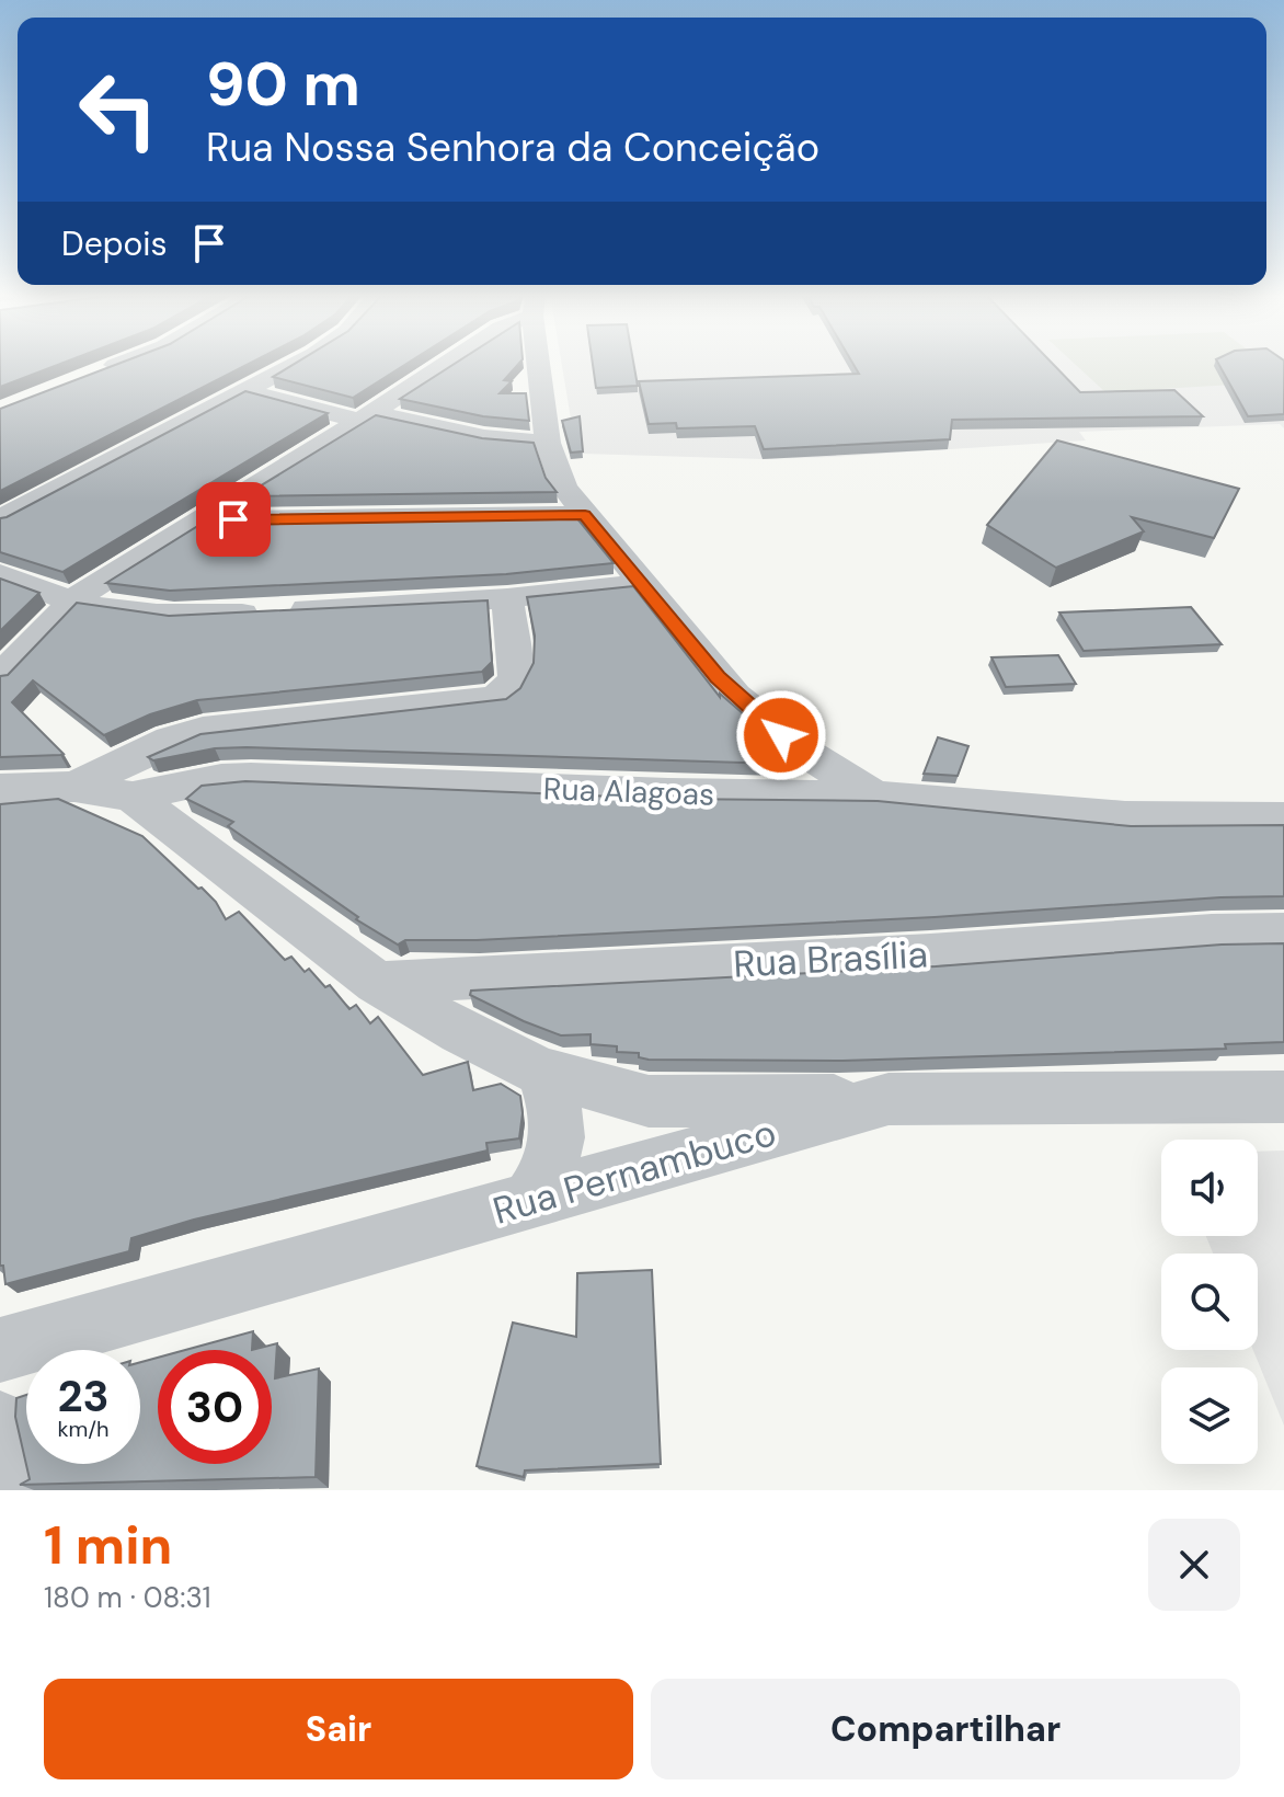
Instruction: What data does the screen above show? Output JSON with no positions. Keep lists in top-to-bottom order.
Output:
{
  "streets": {
    "street": ["Rua Alagoas", "Rua Brasília", "Rua Pernambuco"]
  },
  "crossings": [
    ["Rua Alagoas", "Rua Brasília"],
    ["Rua Alagoas", "Rua Pernambuco"]
  ],
  "page": {
    "turn": ["90 m", "Rua Nossa Senhora da Conceição"],
    "then": "Depois",
    "speed": "23 km/h",
    "limit": "30",
    "heading": ["1 min", "180 m · 08:31"],
    "buttons": ["Sair", "Compartilhar"]
  }
}
